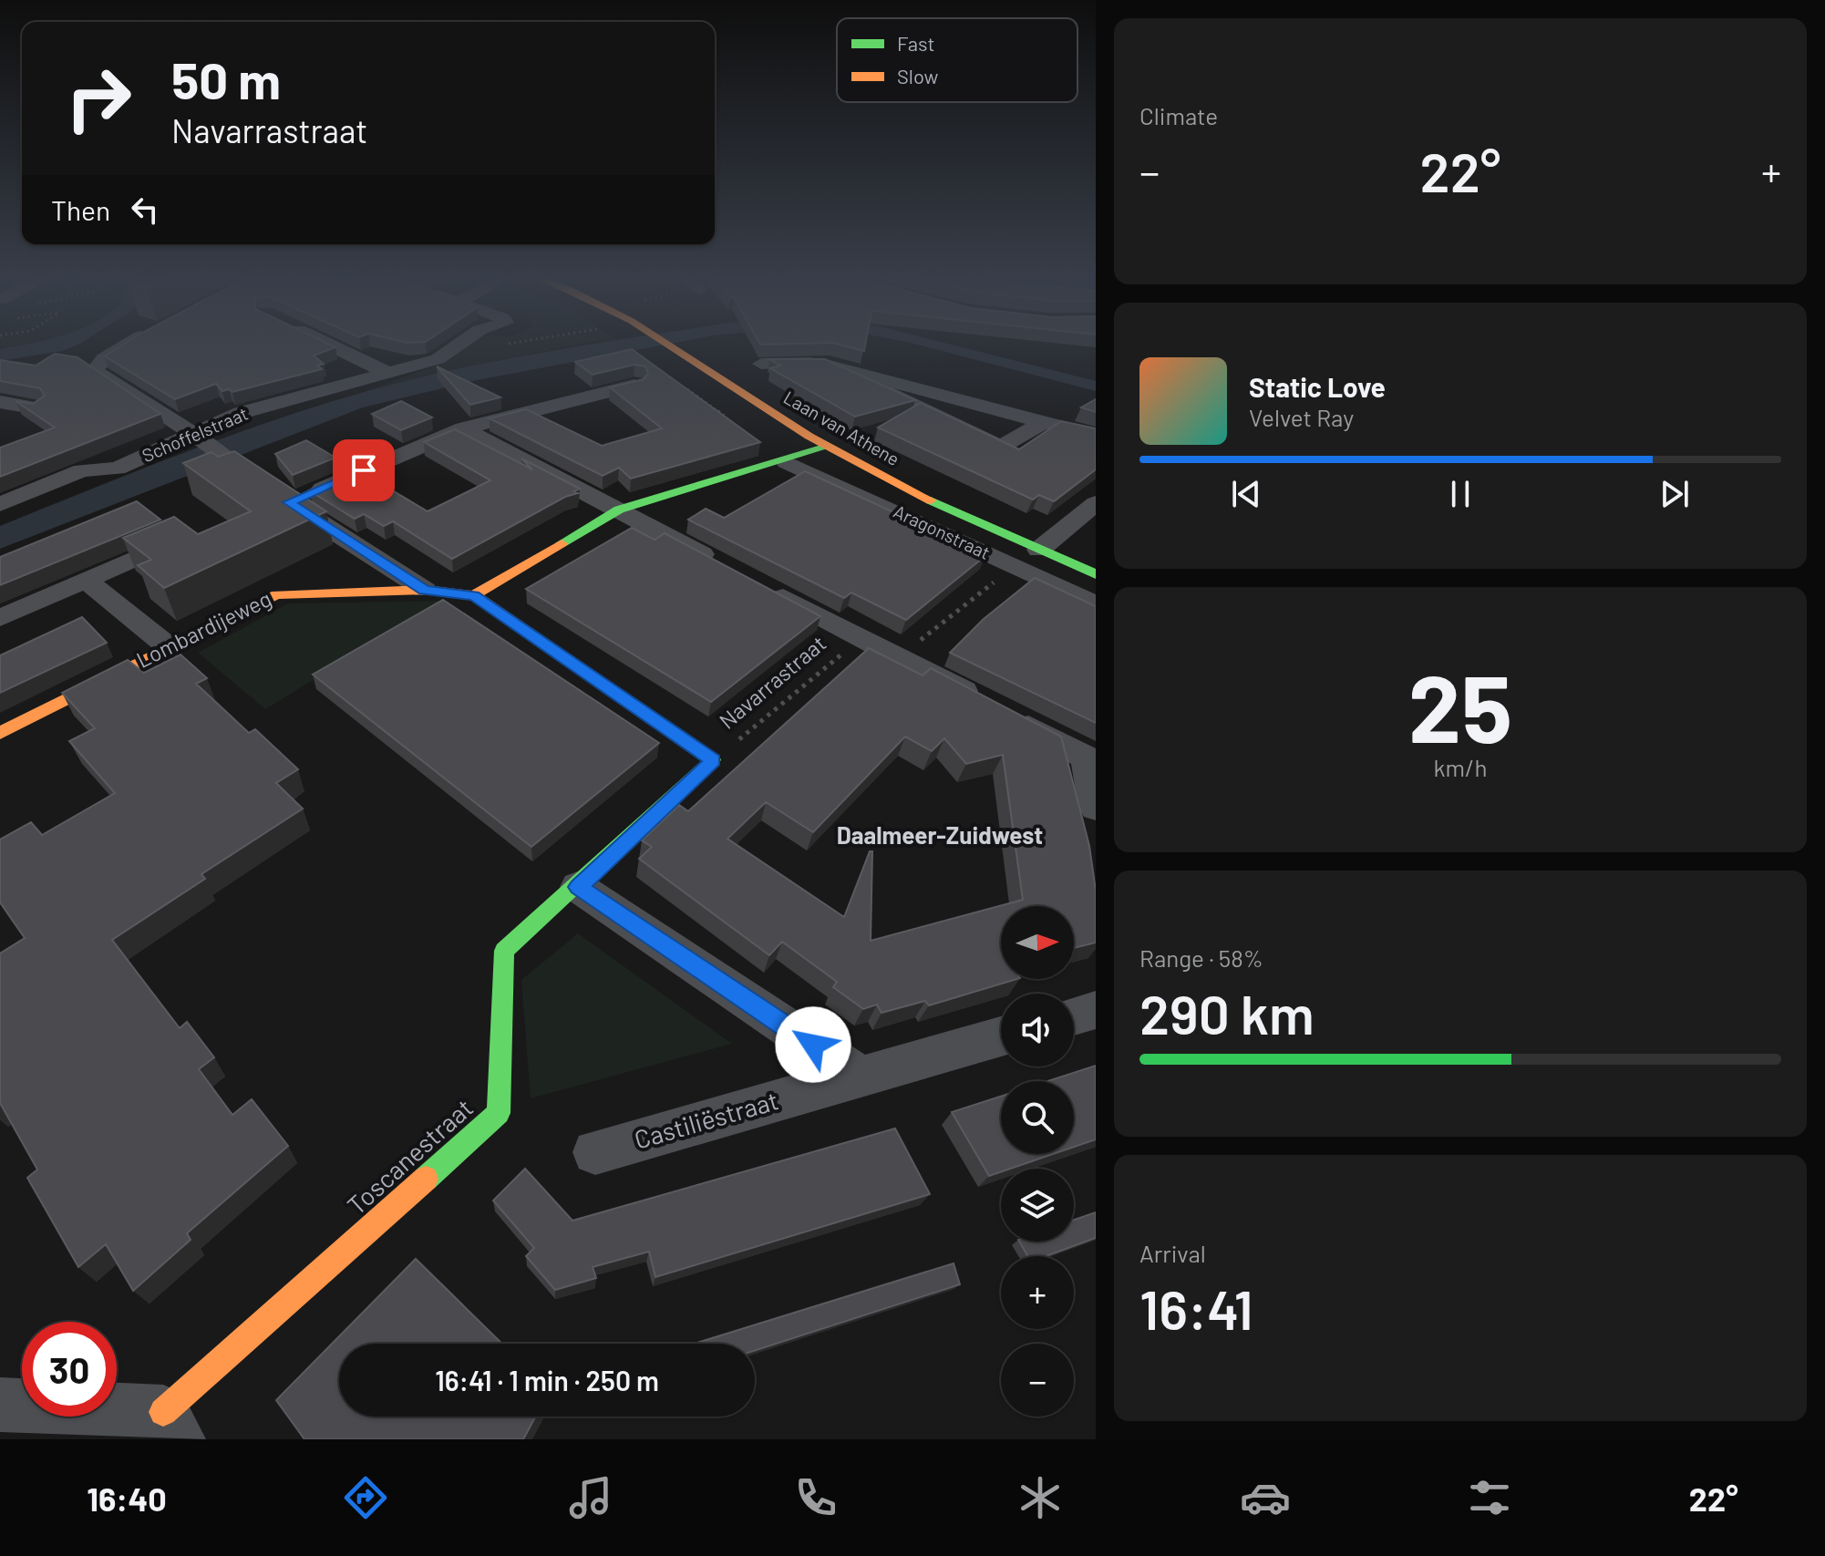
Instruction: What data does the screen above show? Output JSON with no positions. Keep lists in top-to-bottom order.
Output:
{
  "streets": {
    "street": [
      "Laan van Athene",
      "Schoffelstraat",
      "Aragonstraat",
      "Lombardijeweg",
      "Navarrastraat",
      "Castiliëstraat",
      "Toscanestraat"
    ]
  },
  "crossings": [
    ["Lombardijeweg", "Navarrastraat"],
    ["Navarrastraat", "Toscanestraat"]
  ],
  "districts": ["Daalmeer-Zuidwest"],
  "legend": ["Fast", "Slow"],
  "north": "right",
  "page": {
    "tile": [
      "Climate",
      ["25", "km/h"],
      ["Range · 58%", "290 km"],
      ["Arrival", "16:41"]
    ],
    "turn": ["50 m", "Navarrastraat"],
    "heat": ["−", "22°", "+"],
    "then": "Then",
    "song": ["Static Love", "Velvet Ray"],
    "map_buttons": ["+", "−"],
    "limit": "30",
    "trip": "16:41 · 1 min · 250 m",
    "tabs": ["16:40", "22°"]
  }
}
